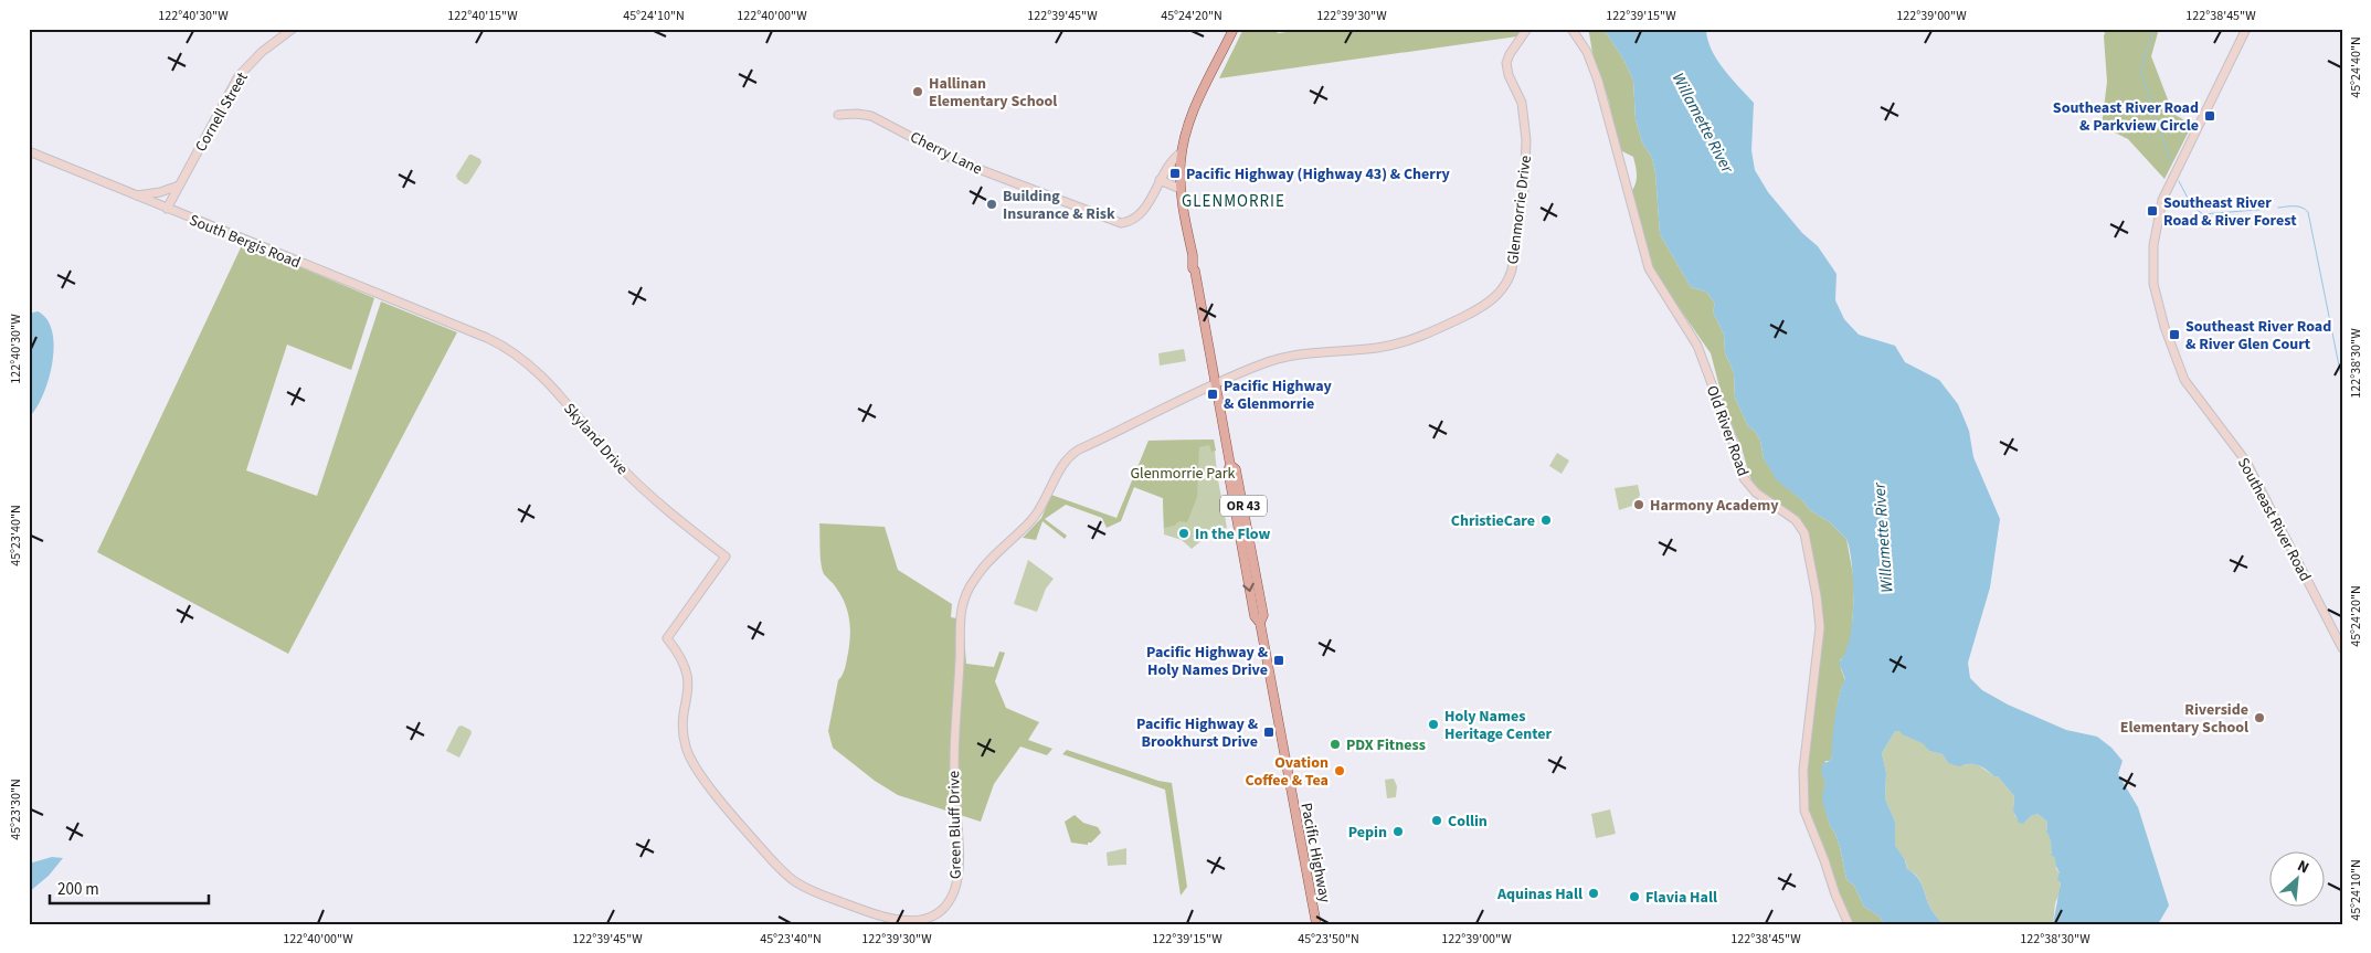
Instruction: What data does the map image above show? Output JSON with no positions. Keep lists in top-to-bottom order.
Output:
{
  "streets": {
    "main road": ["OR 43", "Pacific Highway"],
    "street": [
      "Cornell Street",
      "Cherry Lane",
      "Glenmorrie Drive",
      "South Bergis Road",
      "Old River Road",
      "Skyland Drive",
      "Southeast River Road",
      "Green Bluff Drive"
    ]
  },
  "crossings": [
    ["Cornell Street", "South Bergis Road"],
    ["Cherry Lane", "Pacific Highway"],
    ["Glenmorrie Drive", "Green Bluff Drive"],
    ["Glenmorrie Drive", "Pacific Highway"],
    ["South Bergis Road", "Skyland Drive"],
    ["Skyland Drive", "Green Bluff Drive"]
  ],
  "districts": ["GLENMORRIE"],
  "water": ["Willamette River"],
  "parks": ["Glenmorrie Park"],
  "places": {
    "other": [
      "Hallinan Elementary School",
      "Building Insurance & Risk",
      "Harmony Academy",
      "ChristieCare",
      "In the Flow",
      "Riverside Elementary School",
      "Holy Names Heritage Center",
      "PDX Fitness",
      "Ovation Coffee & Tea",
      "Collin",
      "Pepin",
      "Aquinas Hall",
      "Flavia Hall"
    ],
    "transit": [
      "Southeast River Road & Parkview Circle",
      "Pacific Highway (Highway 43) & Cherry",
      "Southeast River Road & River Forest",
      "Southeast River Road & River Glen Court",
      "Pacific Highway & Glenmorrie",
      "Pacific Highway & Holy Names Drive",
      "Pacific Highway & Brookhurst Drive"
    ]
  },
  "scale_bar": "200 m",
  "north": "top right",
  "coordinates": [
    "122°40'30\"W",
    "122°40'15\"W",
    "45°24'10\"N",
    "122°40'00\"W",
    "122°39'45\"W",
    "45°24'20\"N",
    "122°39'30\"W",
    "122°39'15\"W",
    "122°39'00\"W",
    "122°38'45\"W",
    "45°24'40\"N",
    "122°38'30\"W",
    "45°23'40\"N",
    "45°23'30\"N",
    "45°23'50\"N"
  ]
}
